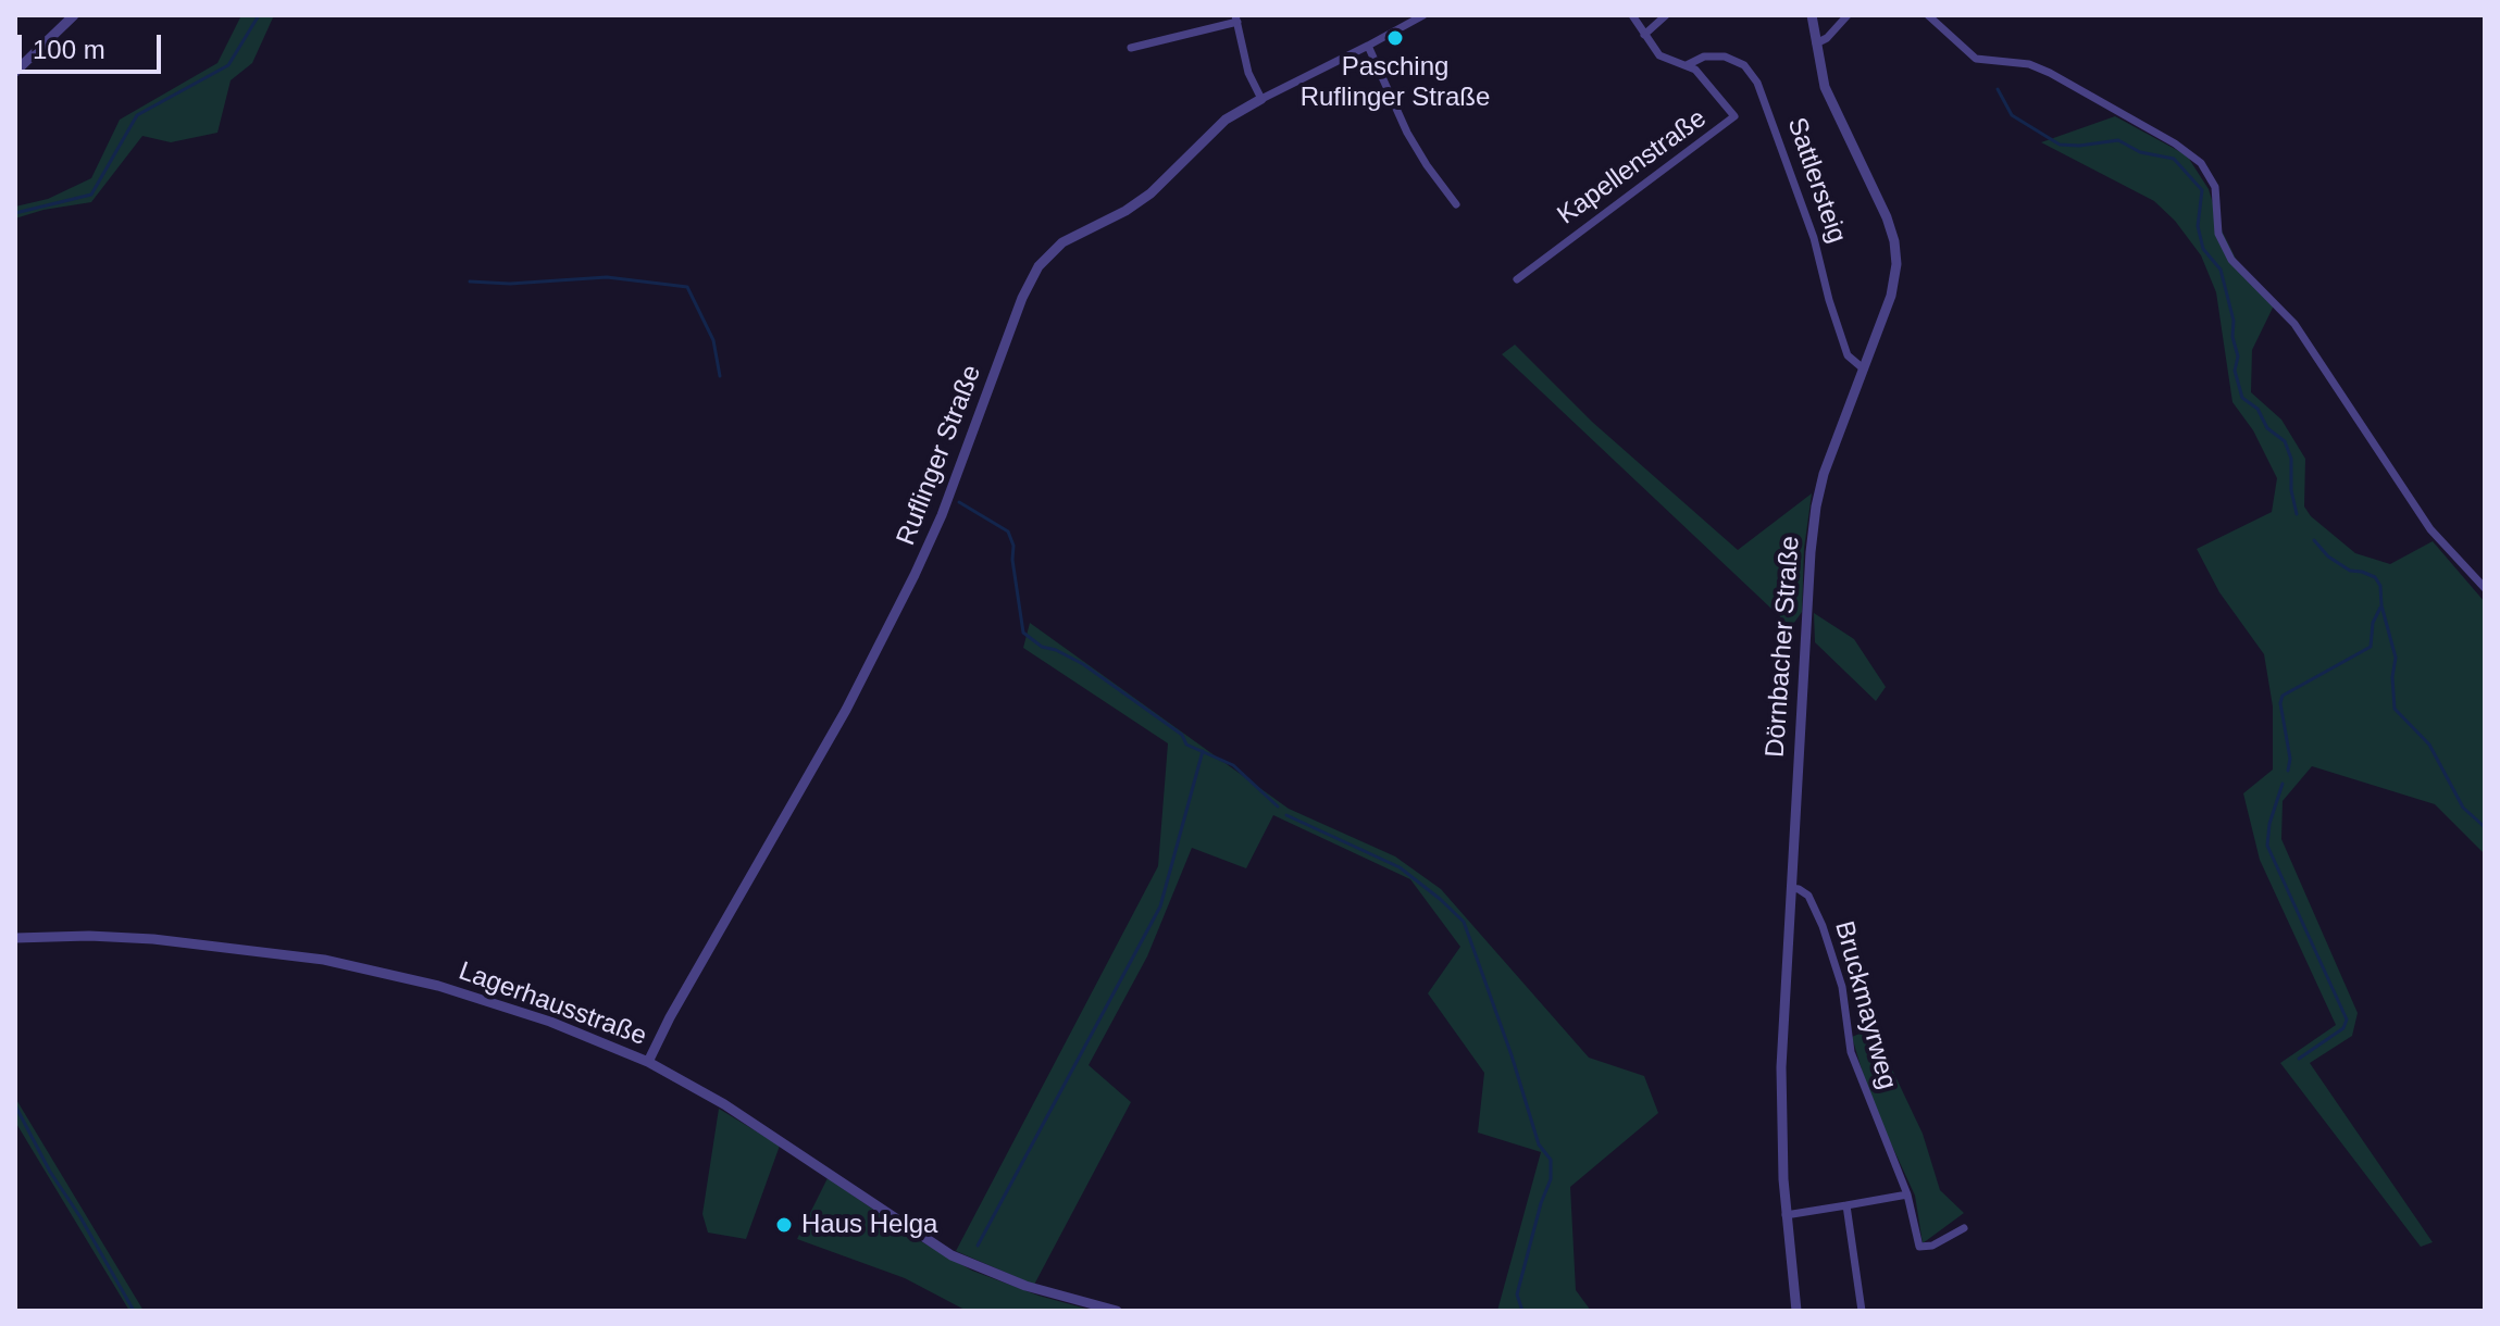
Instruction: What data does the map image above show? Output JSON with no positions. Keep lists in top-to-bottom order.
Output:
{
  "streets": {
    "street": [
      "Kapellenstraße",
      "Sattlersteig",
      "Ruflinger Straße",
      "Dörnbacher Straße",
      "Lagerhausstraße",
      "Bruckmayrweg"
    ]
  },
  "crossings": [
    ["Kapellenstraße", "Sattlersteig"],
    ["Sattlersteig", "Dörnbacher Straße"],
    ["Ruflinger Straße", "Lagerhausstraße"],
    ["Dörnbacher Straße", "Bruckmayrweg"]
  ],
  "places": ["Pasching Ruflinger Straße", "Haus Helga"],
  "scale_bar": "100 m"
}
